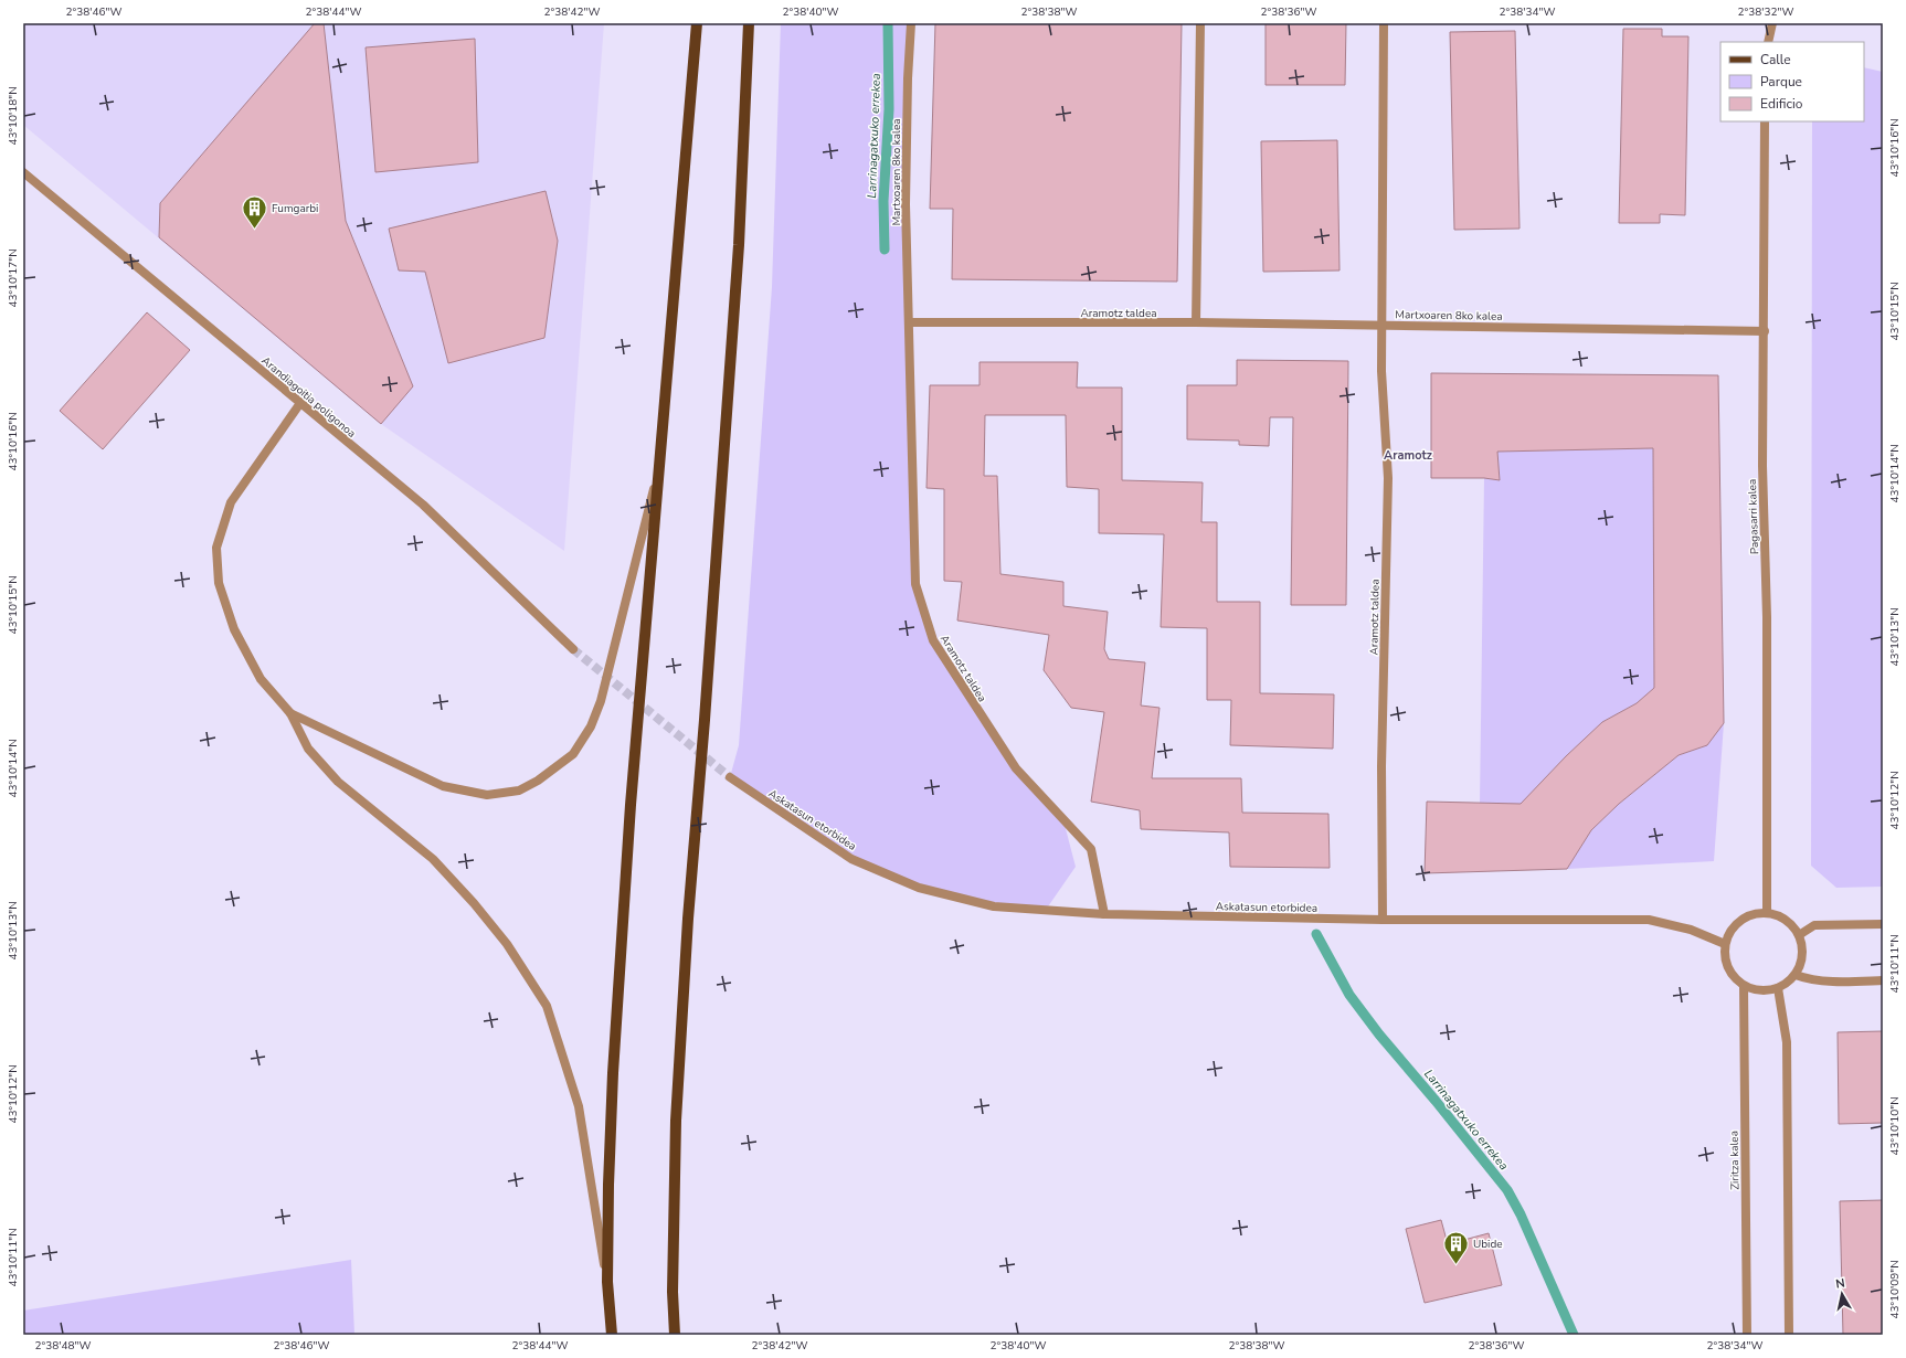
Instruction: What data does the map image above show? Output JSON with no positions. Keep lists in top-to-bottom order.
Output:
{
  "streets": {
    "street": [
      "Martxoaren 8ko kalea",
      "Aramotz taldea",
      "Arandiagoitia poligonoa",
      "Pagasarri kalea",
      "Askatasun etorbidea",
      "Ziritza kalea"
    ]
  },
  "crossings": [
    ["Martxoaren 8ko kalea", "Aramotz taldea"],
    ["Martxoaren 8ko kalea", "Pagasarri kalea"],
    ["Aramotz taldea", "Askatasun etorbidea"],
    ["Pagasarri kalea", "Askatasun etorbidea"],
    ["Pagasarri kalea", "Ziritza kalea"],
    ["Askatasun etorbidea", "Ziritza kalea"]
  ],
  "districts": ["Aramotz"],
  "water": ["Larrinagatxuko errekea"],
  "places": {
    "building": ["Fumgarbi", "Ubide"]
  },
  "legend": ["Calle", "Parque", "Edificio"],
  "north": "top",
  "coordinates": [
    "2°38'46\"W",
    "2°38'44\"W",
    "2°38'42\"W",
    "2°38'40\"W",
    "2°38'38\"W",
    "2°38'36\"W",
    "2°38'34\"W",
    "2°38'32\"W",
    "43°10'18\"N",
    "43°10'16\"N",
    "43°10'17\"N",
    "43°10'15\"N",
    "43°10'14\"N",
    "43°10'13\"N",
    "43°10'12\"N",
    "43°10'11\"N",
    "43°10'10\"N",
    "43°10'09\"N",
    "2°38'48\"W"
  ]
}
